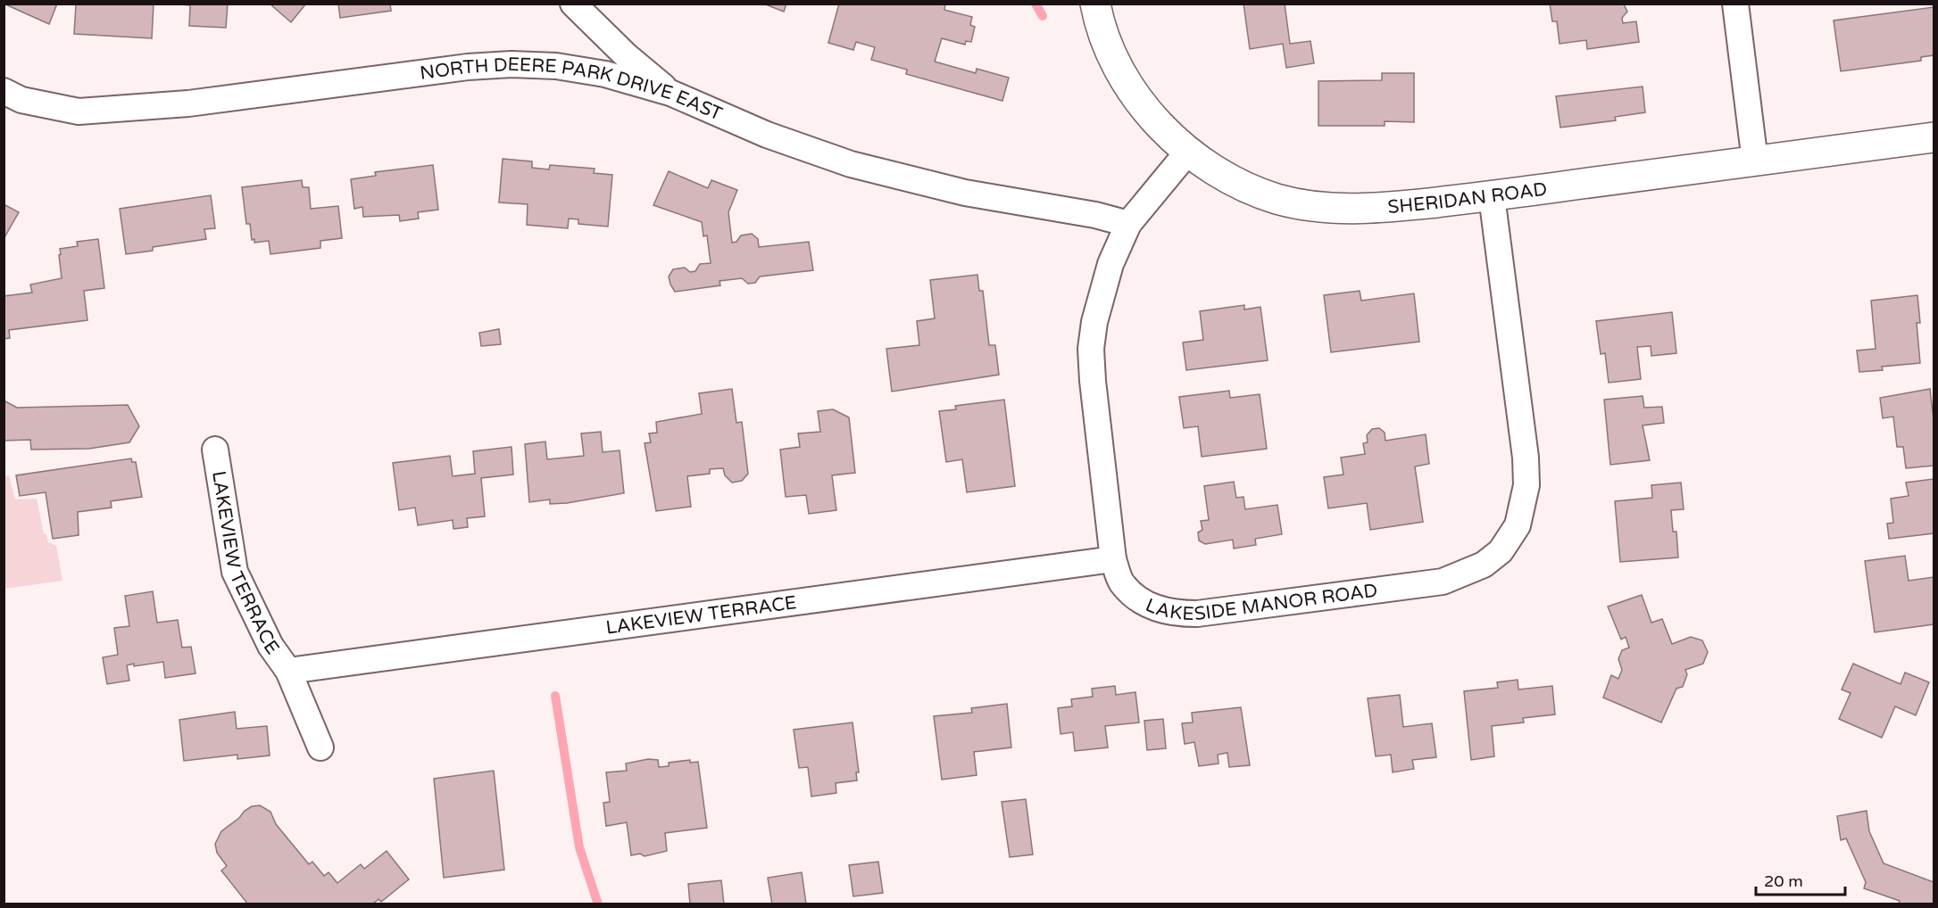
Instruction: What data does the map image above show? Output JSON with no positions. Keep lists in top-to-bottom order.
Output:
{
  "streets": {
    "street": [
      "NORTH DEERE PARK DRIVE EAST",
      "SHERIDAN ROAD",
      "LAKEVIEW TERRACE",
      "LAKESIDE MANOR ROAD"
    ]
  },
  "crossings": [
    ["NORTH DEERE PARK DRIVE EAST", "LAKESIDE MANOR ROAD"],
    ["SHERIDAN ROAD", "LAKESIDE MANOR ROAD"],
    ["LAKEVIEW TERRACE", "LAKESIDE MANOR ROAD"]
  ],
  "scale_bar": "20 m"
}
